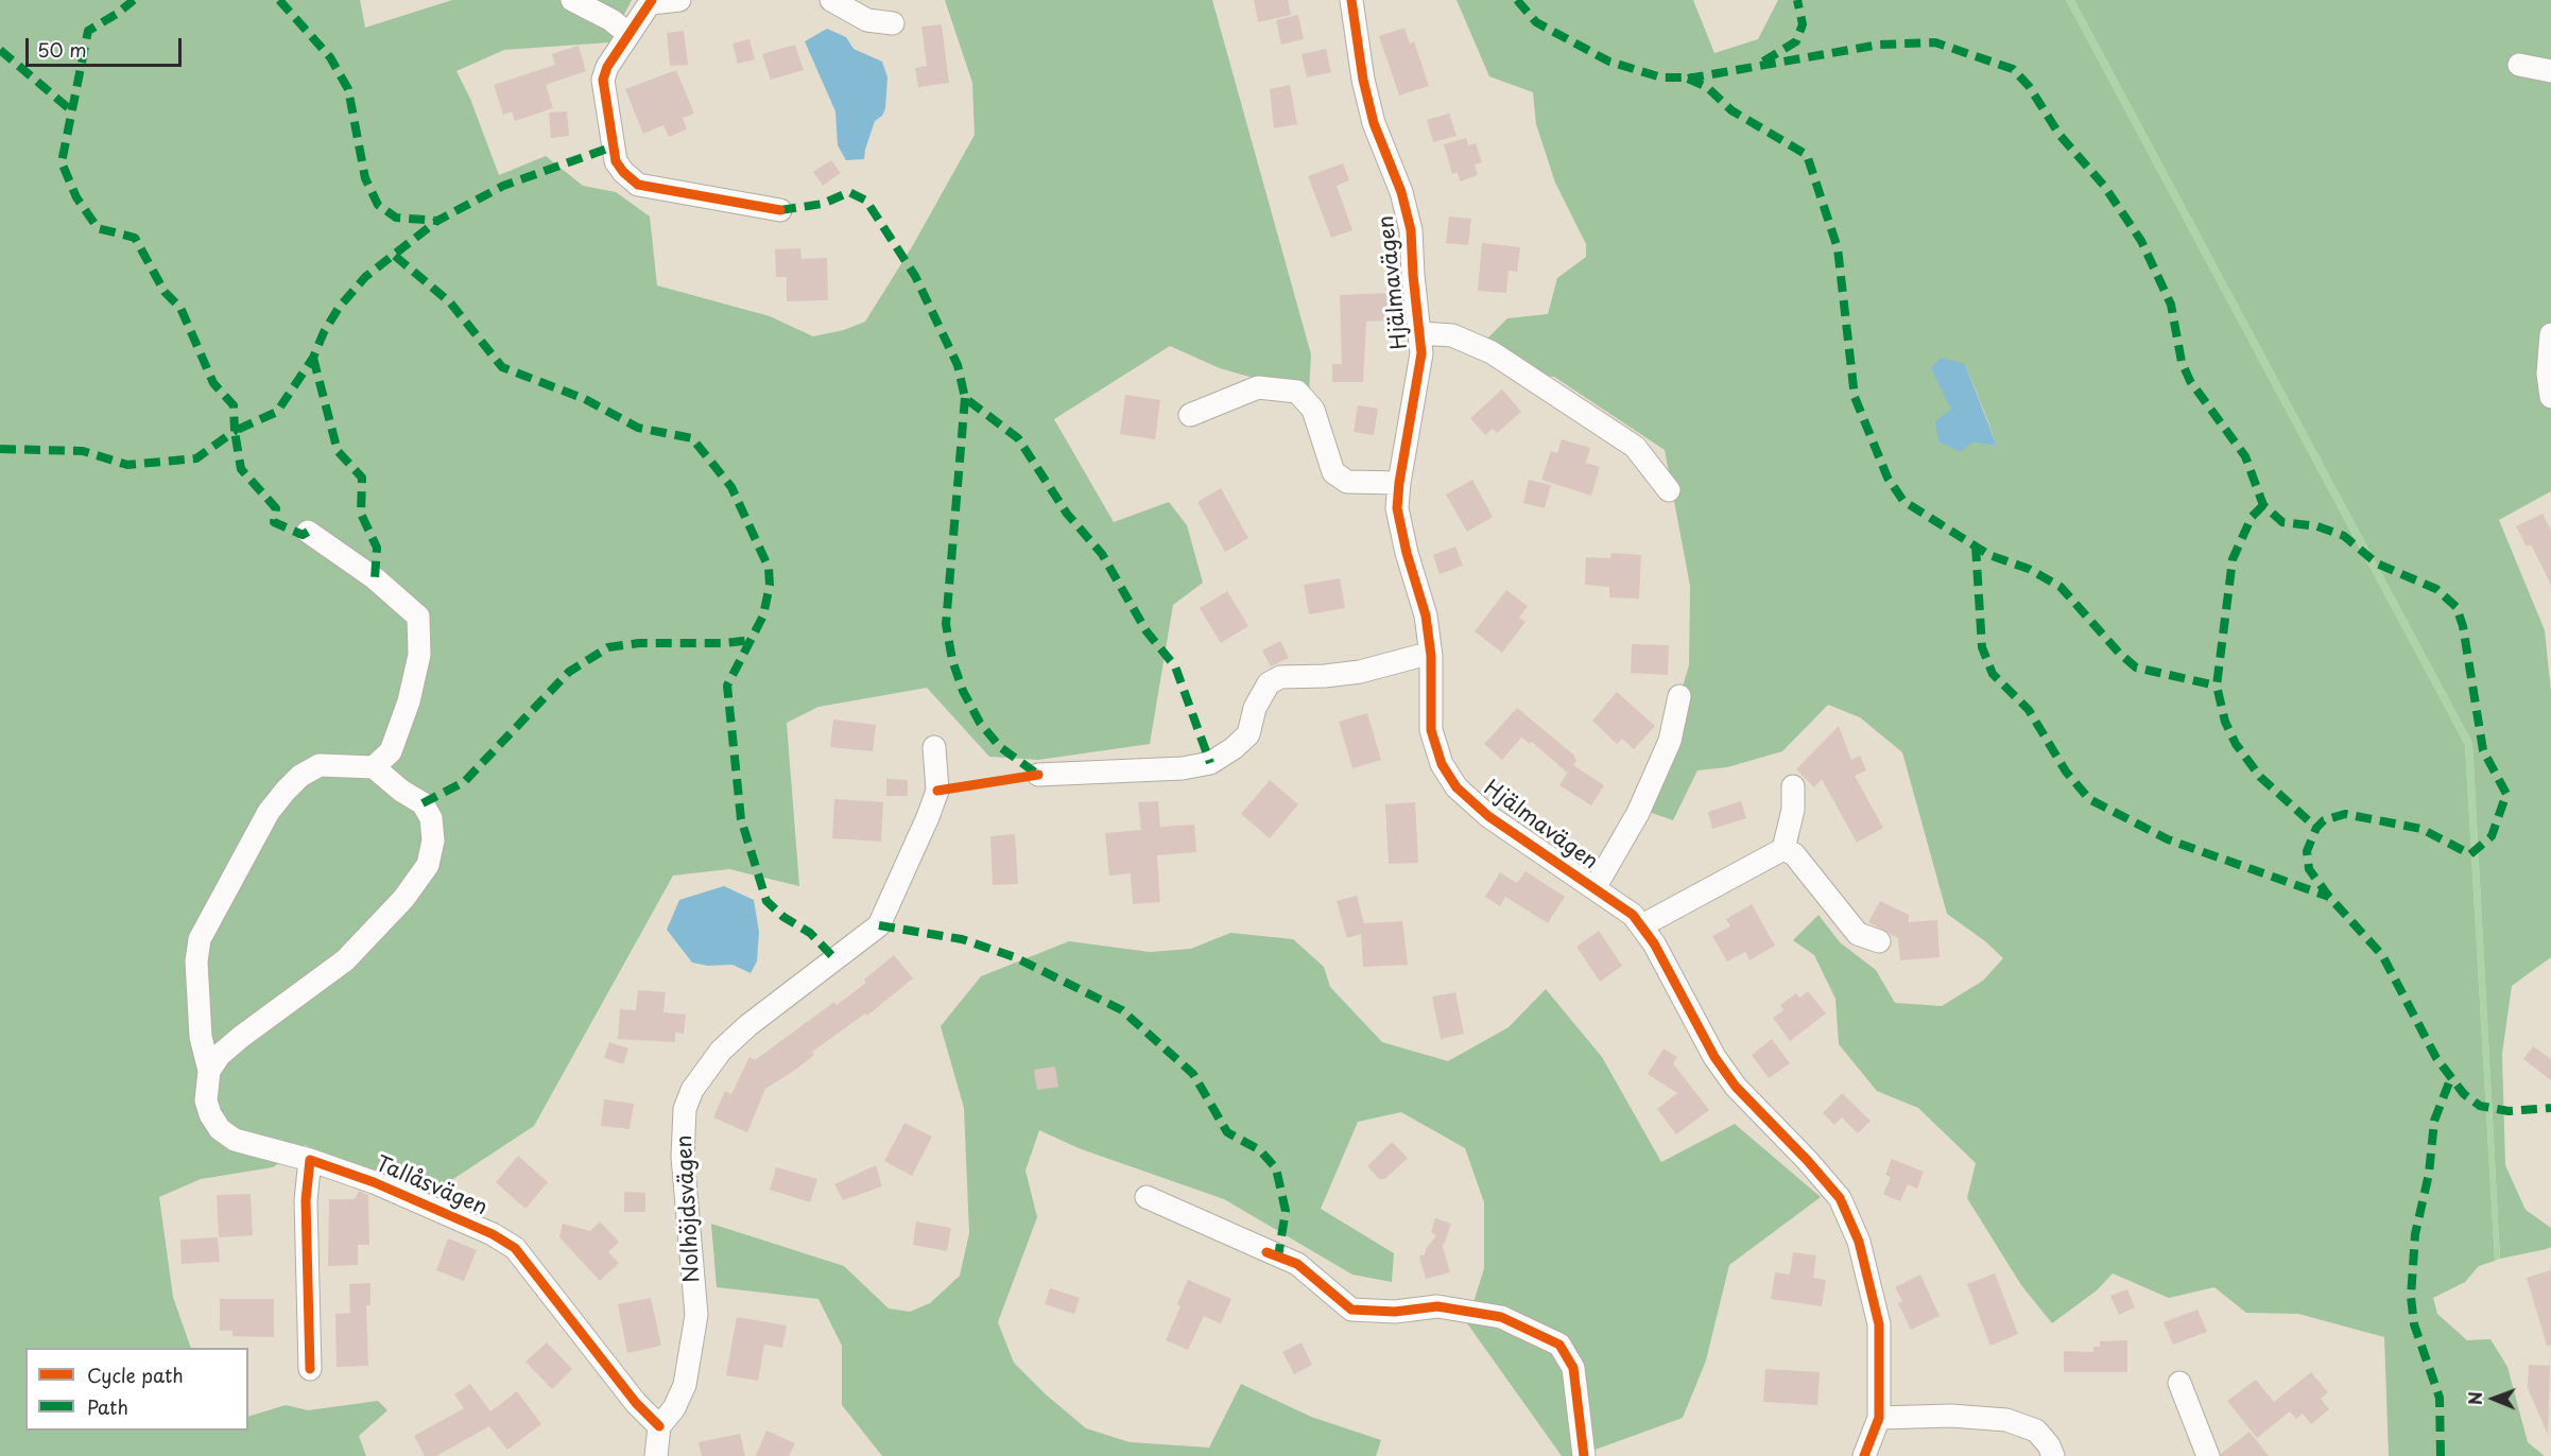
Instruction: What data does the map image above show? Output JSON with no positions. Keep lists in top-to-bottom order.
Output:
{
  "streets": {
    "street": ["Hjälmavägen", "Tallåsvägen", "Nolhöjdsvägen"]
  },
  "crossings": [
    ["Tallåsvägen", "Nolhöjdsvägen"]
  ],
  "legend": ["Cycle path", "Path"],
  "scale_bar": "50 m",
  "north": "left"
}
